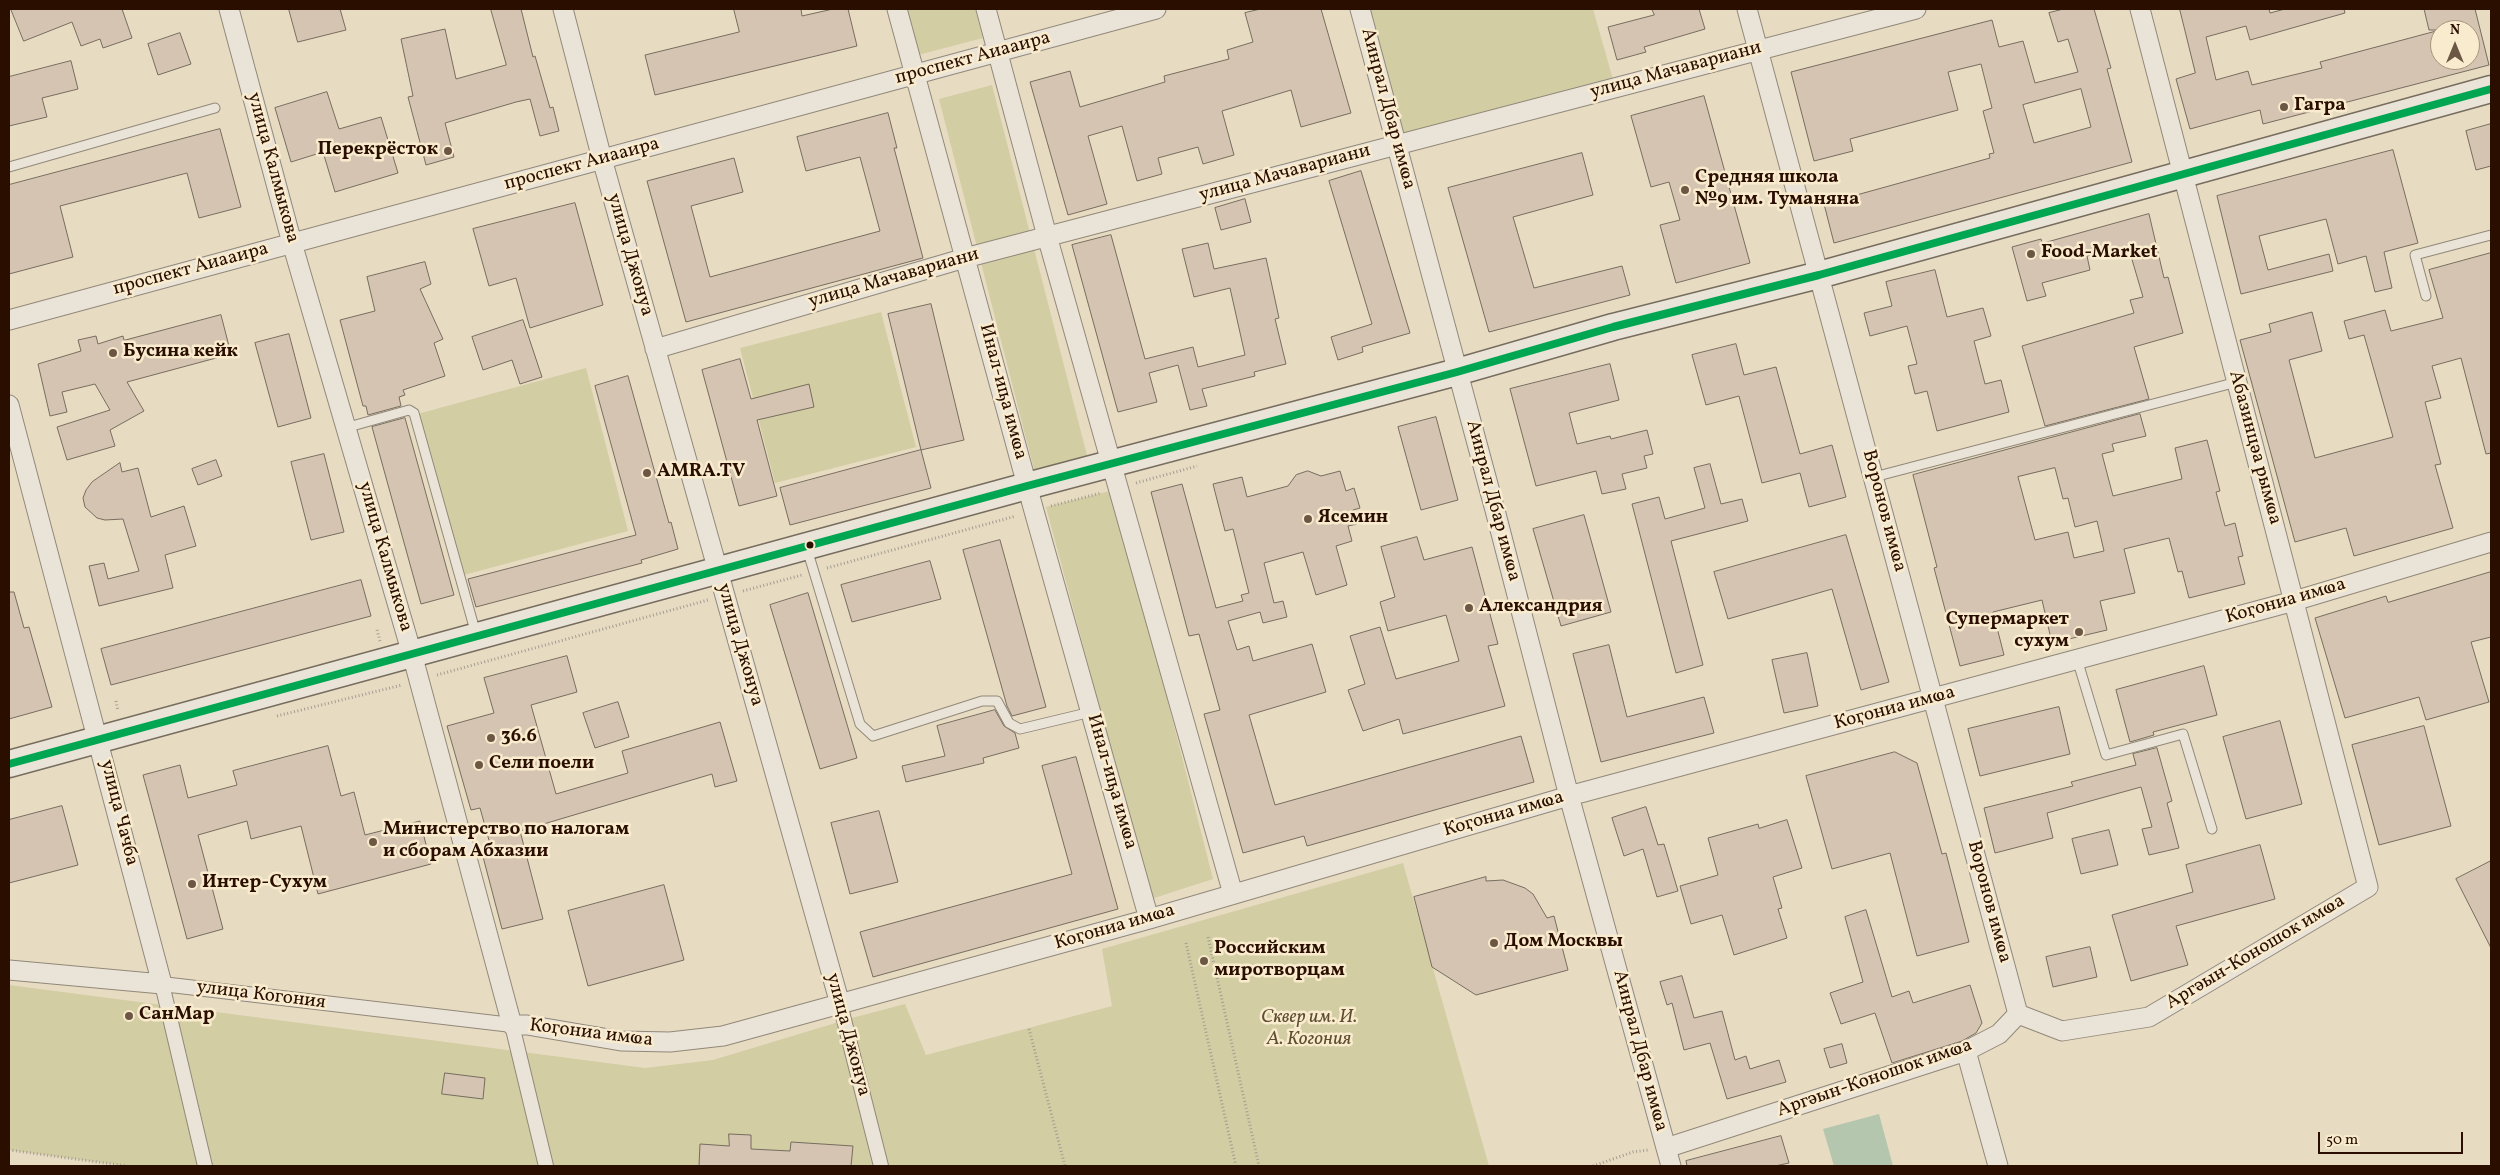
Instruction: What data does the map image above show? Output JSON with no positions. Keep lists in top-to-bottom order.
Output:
{
  "streets": {
    "street": [
      "проспект Аиааира",
      "улица Мачавариани",
      "Аинрал Дбар имҩа",
      "улица Калмыкова",
      "улица Джонуа",
      "Инал-иҧа имҩа",
      "Абазинцәа рымҩа",
      "Воронов имҩа",
      "Коӷониа имҩа",
      "улица Чачба",
      "Аргәын-Коношок имҩа",
      "улица Когония"
    ]
  },
  "crossings": [
    ["проспект Аиааира", "улица Калмыкова"],
    ["проспект Аиааира", "улица Джонуа"],
    ["проспект Аиааира", "Инал-иҧа имҩа"],
    ["улица Мачавариани", "Аинрал Дбар имҩа"],
    ["улица Мачавариани", "улица Джонуа"],
    ["улица Мачавариани", "Инал-иҧа имҩа"],
    ["улица Мачавариани", "Воронов имҩа"],
    ["Аинрал Дбар имҩа", "Коӷониа имҩа"],
    ["Аинрал Дбар имҩа", "Аргәын-Коношок имҩа"],
    ["улица Калмыкова", "Коӷониа имҩа"],
    ["улица Калмыкова", "улица Когония"],
    ["улица Джонуа", "Коӷониа имҩа"],
    ["Инал-иҧа имҩа", "Коӷониа имҩа"],
    ["Абазинцәа рымҩа", "Коӷониа имҩа"],
    ["Абазинцәа рымҩа", "Аргәын-Коношок имҩа"],
    ["Воронов имҩа", "Коӷониа имҩа"],
    ["Воронов имҩа", "Аргәын-Коношок имҩа"],
    ["Коӷониа имҩа", "улица Когония"],
    ["улица Чачба", "улица Когония"]
  ],
  "parks": ["Сквер им. И. А. Когония"],
  "places": [
    "Гагра",
    "Перекрёсток",
    "Средняя школа №9 им. Туманяна",
    "Food-Market",
    "Бусина кейк",
    "AMRA.TV",
    "Ясемин",
    "Александрия",
    "Супермаркет сухум",
    "36.6",
    "Сели поели",
    "Министерство по налогам и сборам Абхазии",
    "Интер-Сухум",
    "Дом Москвы",
    "Российским миротворцам",
    "СанМар"
  ],
  "scale_bar": "50 m",
  "north": "top"
}
